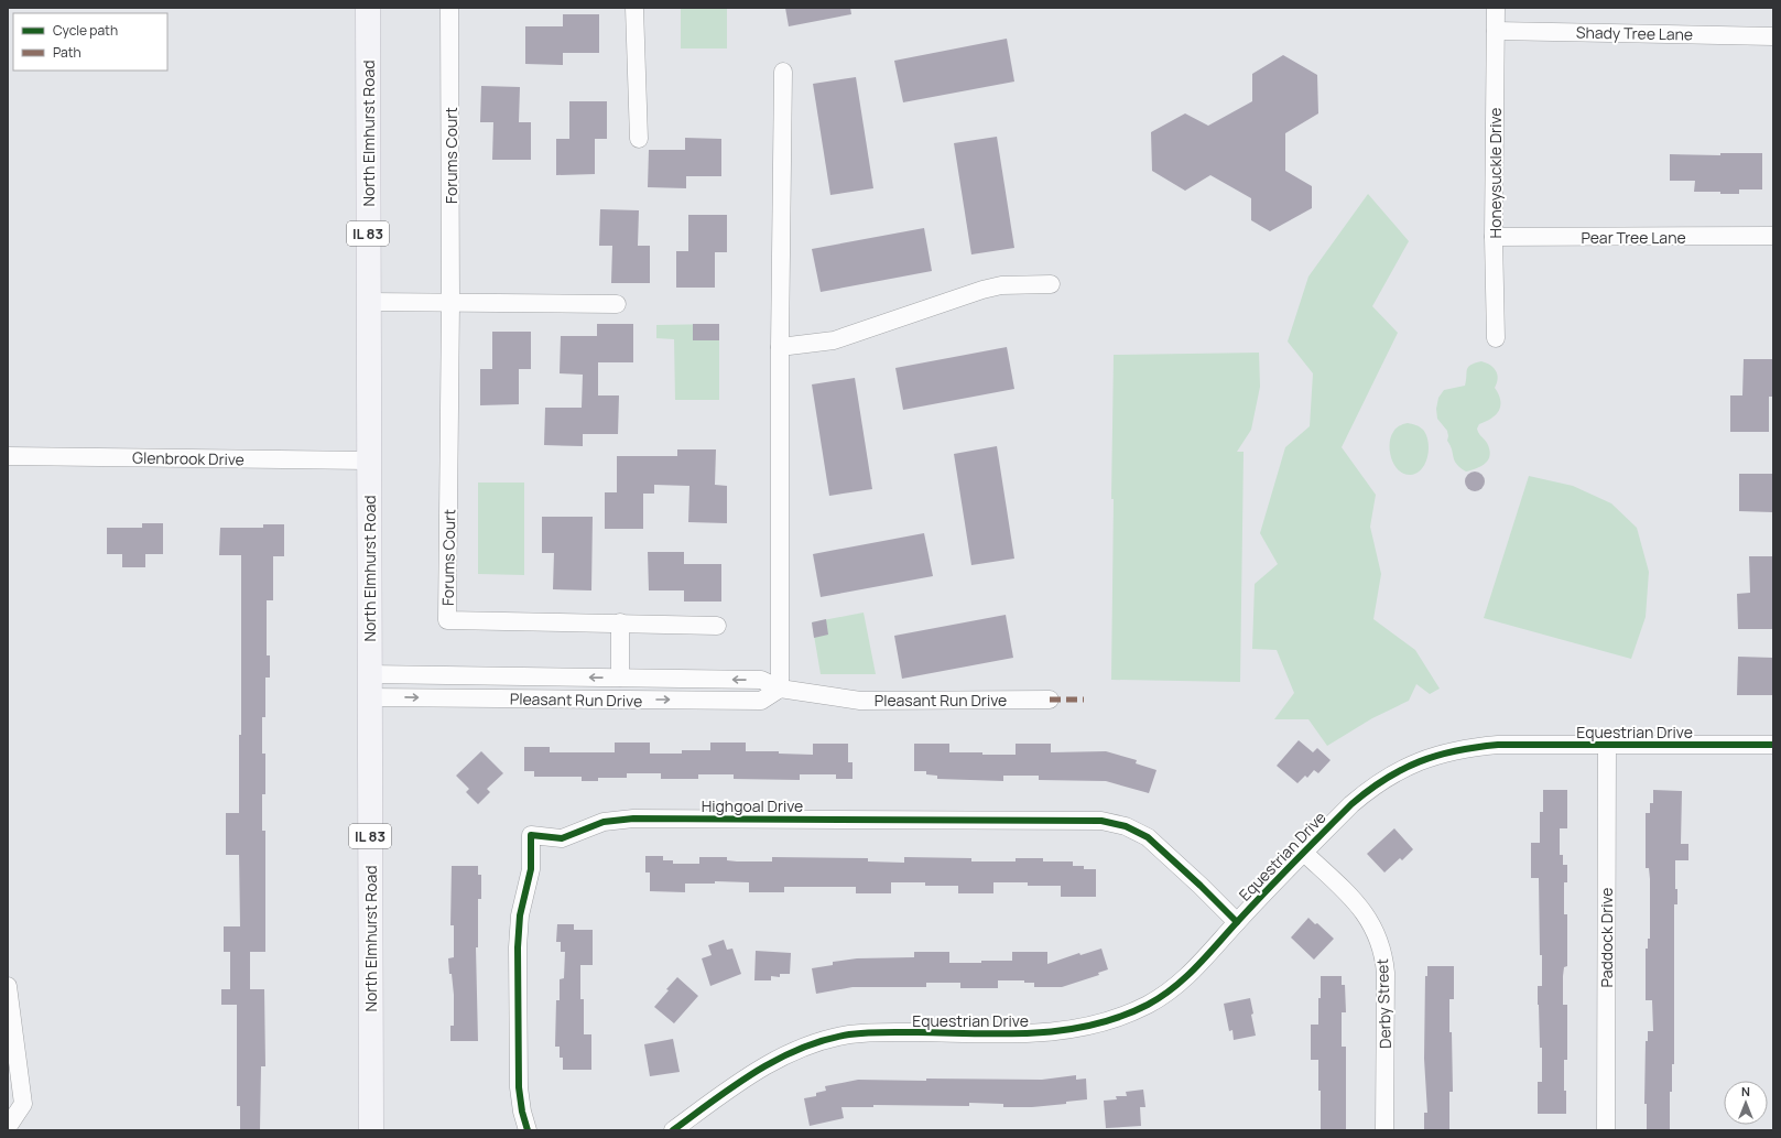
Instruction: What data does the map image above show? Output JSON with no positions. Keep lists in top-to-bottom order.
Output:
{
  "streets": {
    "main road": ["North Elmhurst Road", "IL 83"],
    "street": [
      "Shady Tree Lane",
      "Forums Court",
      "Honeysuckle Drive",
      "Pear Tree Lane",
      "Glenbrook Drive",
      "Pleasant Run Drive",
      "Equestrian Drive",
      "Highgoal Drive",
      "Paddock Drive",
      "Derby Street"
    ]
  },
  "crossings": [
    ["Shady Tree Lane", "Honeysuckle Drive"],
    ["North Elmhurst Road", "Glenbrook Drive"],
    ["North Elmhurst Road", "Pleasant Run Drive"],
    ["Honeysuckle Drive", "Pear Tree Lane"],
    ["Equestrian Drive", "Highgoal Drive"],
    ["Equestrian Drive", "Paddock Drive"],
    ["Equestrian Drive", "Derby Street"]
  ],
  "legend": ["Cycle path", "Path"],
  "north": "top"
}
